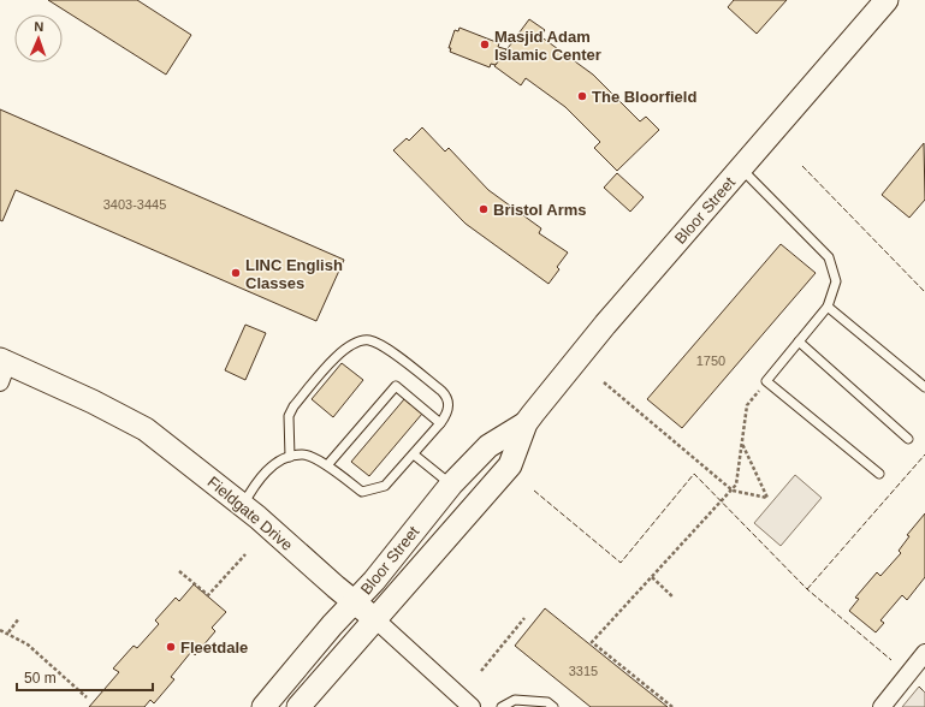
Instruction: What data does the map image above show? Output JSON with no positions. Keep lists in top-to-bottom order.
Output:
{
  "streets": {
    "main road": ["Bloor Street", "Fieldgate Drive"]
  },
  "crossings": [
    ["Bloor Street", "Fieldgate Drive"]
  ],
  "places": [
    "Masjid Adam Islamic Center",
    "The Bloorfield",
    "Bristol Arms",
    "LINC English Classes",
    "Fleetdale"
  ],
  "house_numbers": ["3403-3445", "1750", "3315"],
  "scale_bar": "50 m",
  "north": "top"
}
